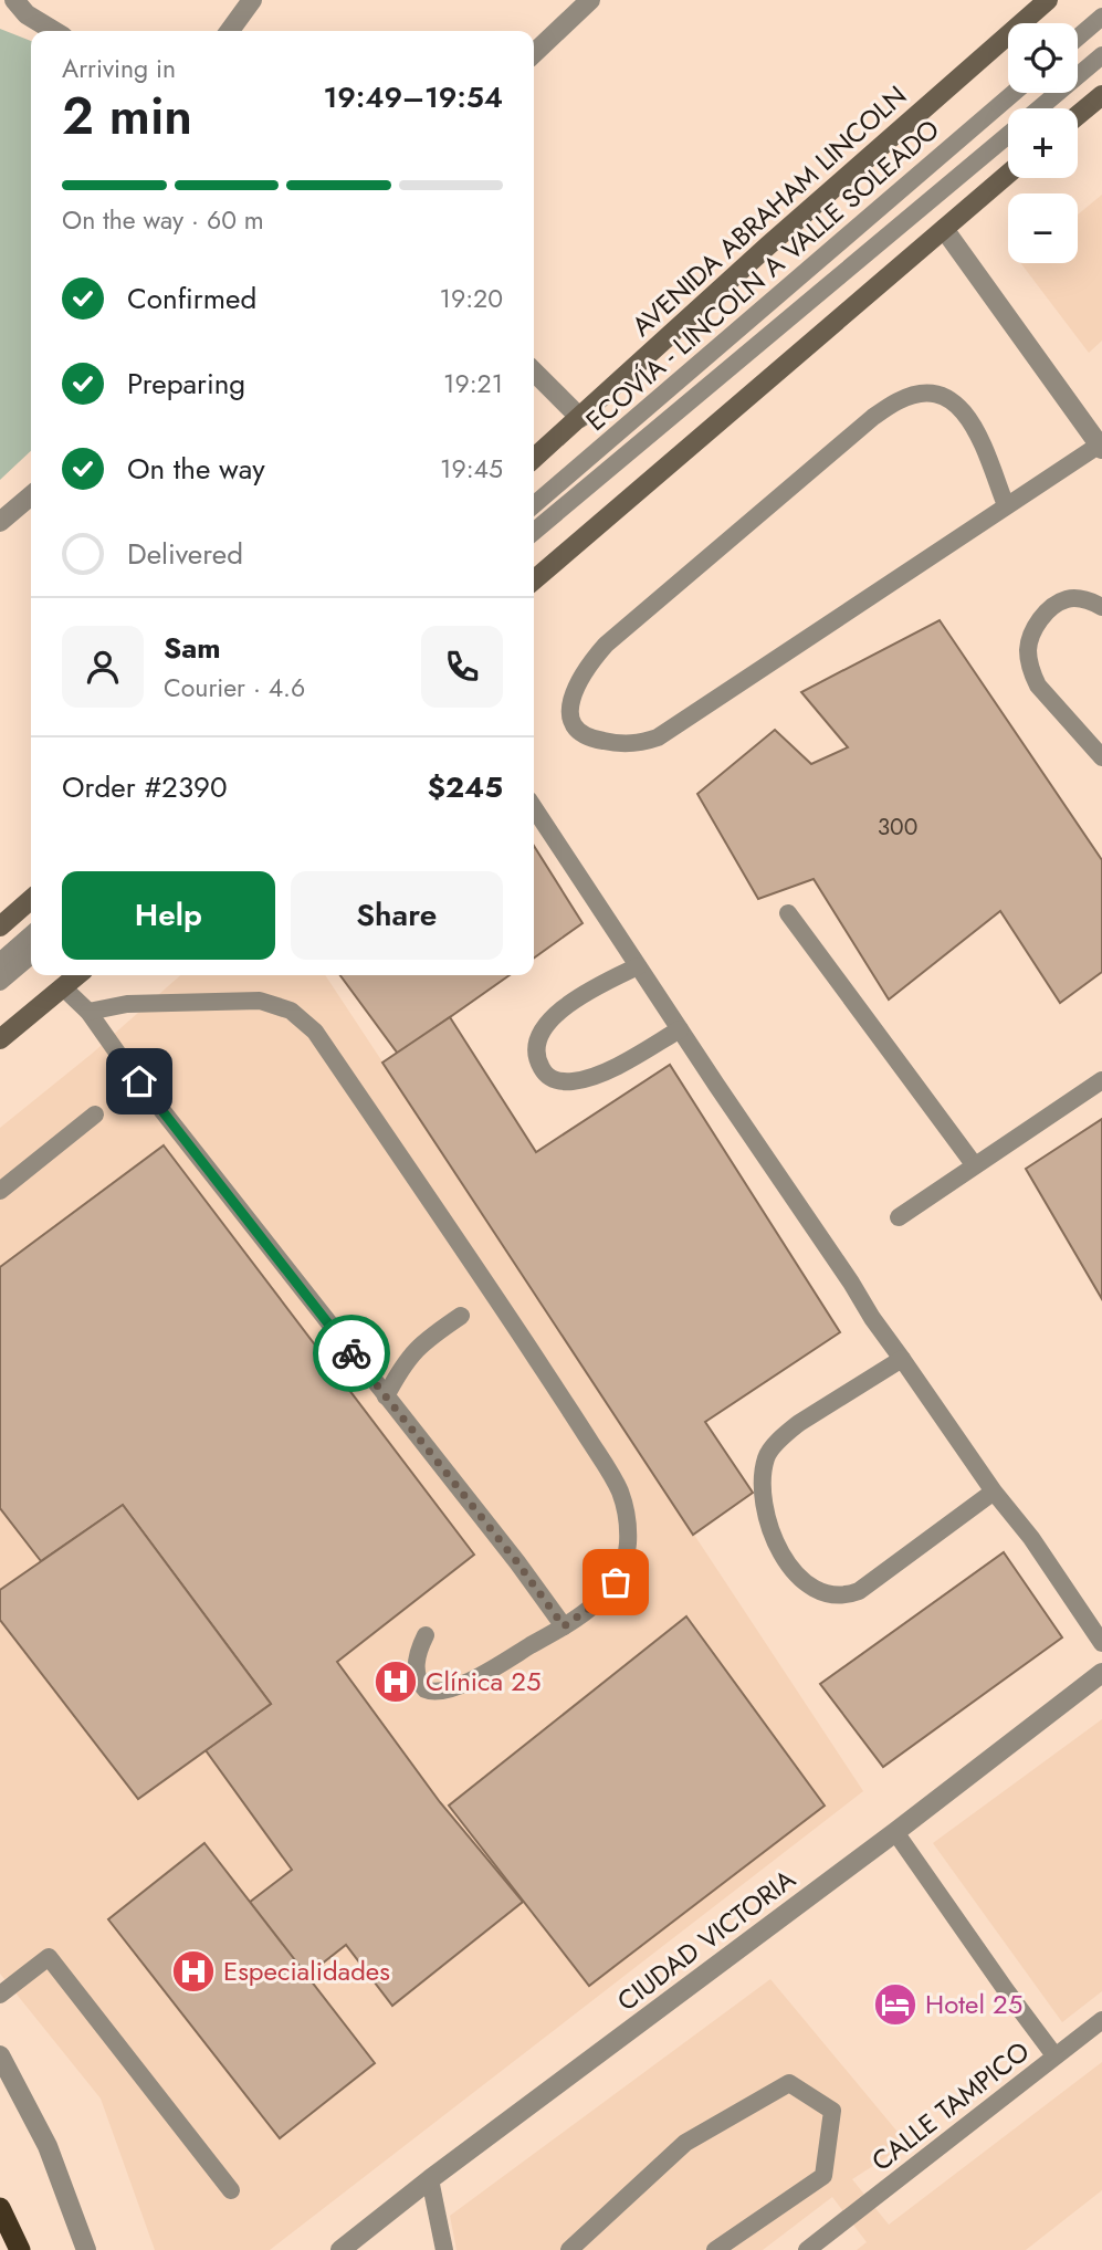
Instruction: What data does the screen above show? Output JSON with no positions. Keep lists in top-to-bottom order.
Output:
{
  "streets": {
    "main road": ["AVENIDA ABRAHAM LINCOLN"],
    "street": ["CIUDAD VICTORIA"],
    "lane": ["ECOVÍA - LINCOLN A VALLE SOLEADO", "CALLE TAMPICO"]
  },
  "crossings": [
    ["CIUDAD VICTORIA", "CALLE TAMPICO"]
  ],
  "places": {
    "hospital": ["Clínica 25", "Especialidades"],
    "hotel": ["Hotel 25"]
  },
  "house_numbers": ["300"],
  "page": {
    "map_buttons": ["+", "−"],
    "heading": ["2 min", "Arriving in", "19:49–19:54"],
    "panel": [
      "Sam",
      "Courier · 4.6",
      "Order #2390",
      "$245"
    ],
    "bar": "On the way · 60 m",
    "list": [
      ["Confirmed", "19:20"],
      ["Preparing", "19:21"],
      ["On the way", "19:45"],
      "Delivered"
    ],
    "buttons": ["Help", "Share"]
  }
}
